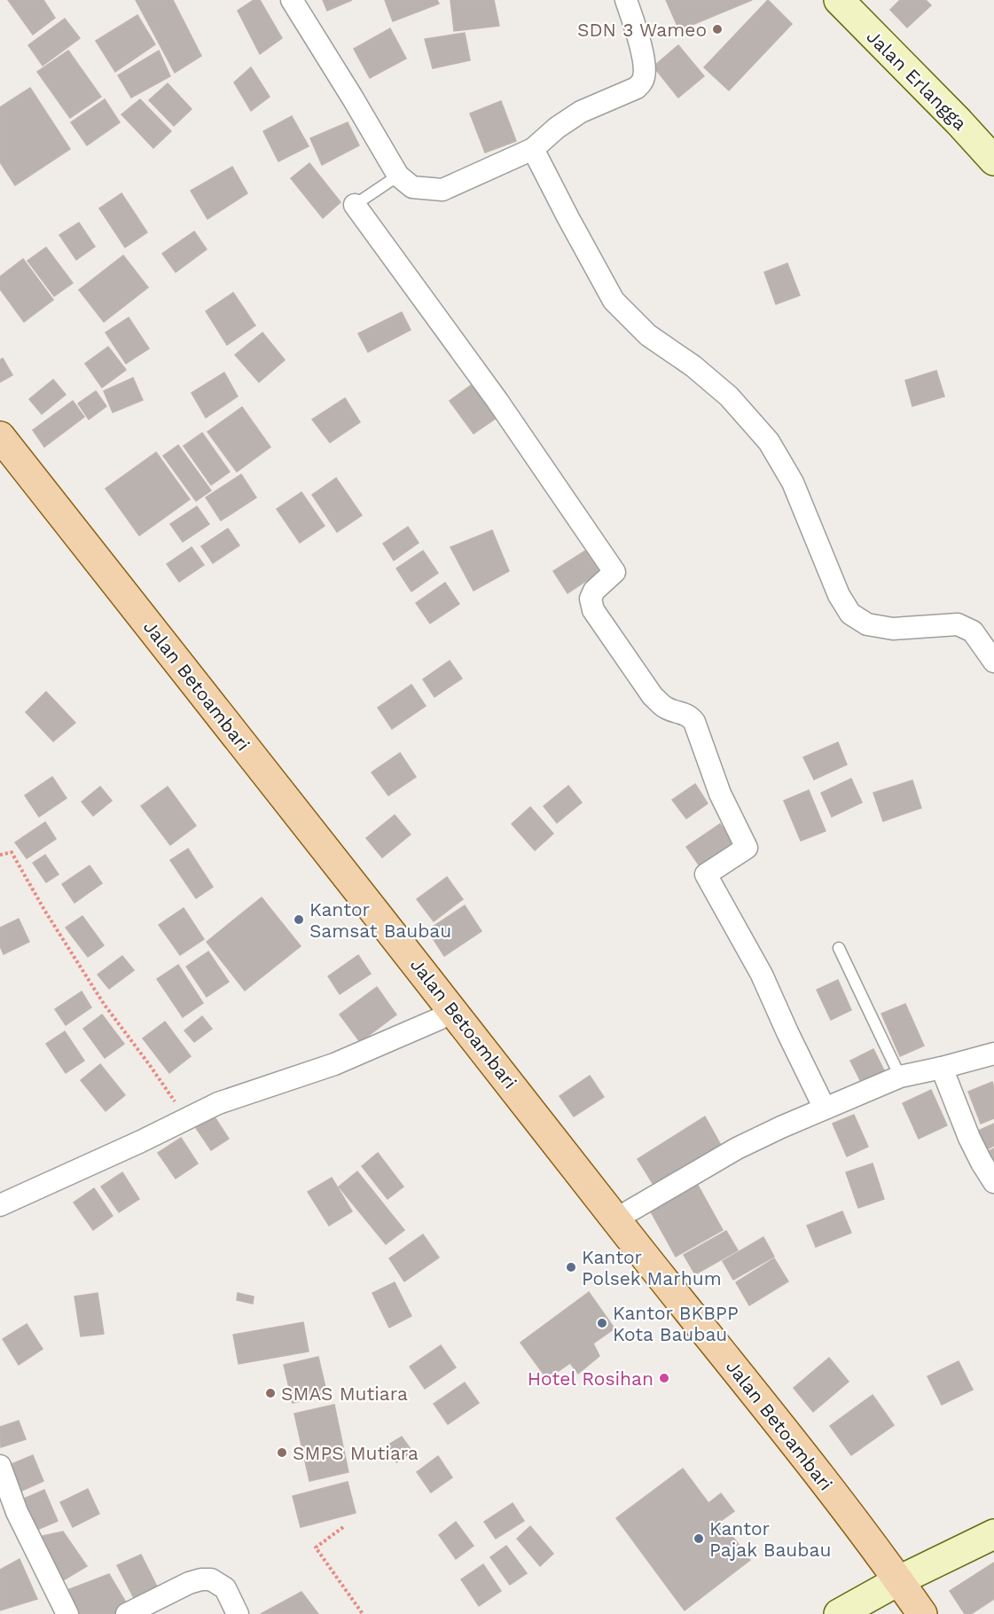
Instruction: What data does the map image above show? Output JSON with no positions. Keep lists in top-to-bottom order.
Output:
{
  "streets": {
    "main road": ["Jalan Betoambari"],
    "street": ["Jalan Erlangga"]
  },
  "places": [
    "SDN 3 Wameo",
    "Kantor Samsat Baubau",
    "Kantor Polsek Marhum",
    "Kantor BKBPP Kota Baubau",
    "Hotel Rosihan",
    "SMAS Mutiara",
    "SMPS Mutiara",
    "Kantor Pajak Baubau"
  ]
}
